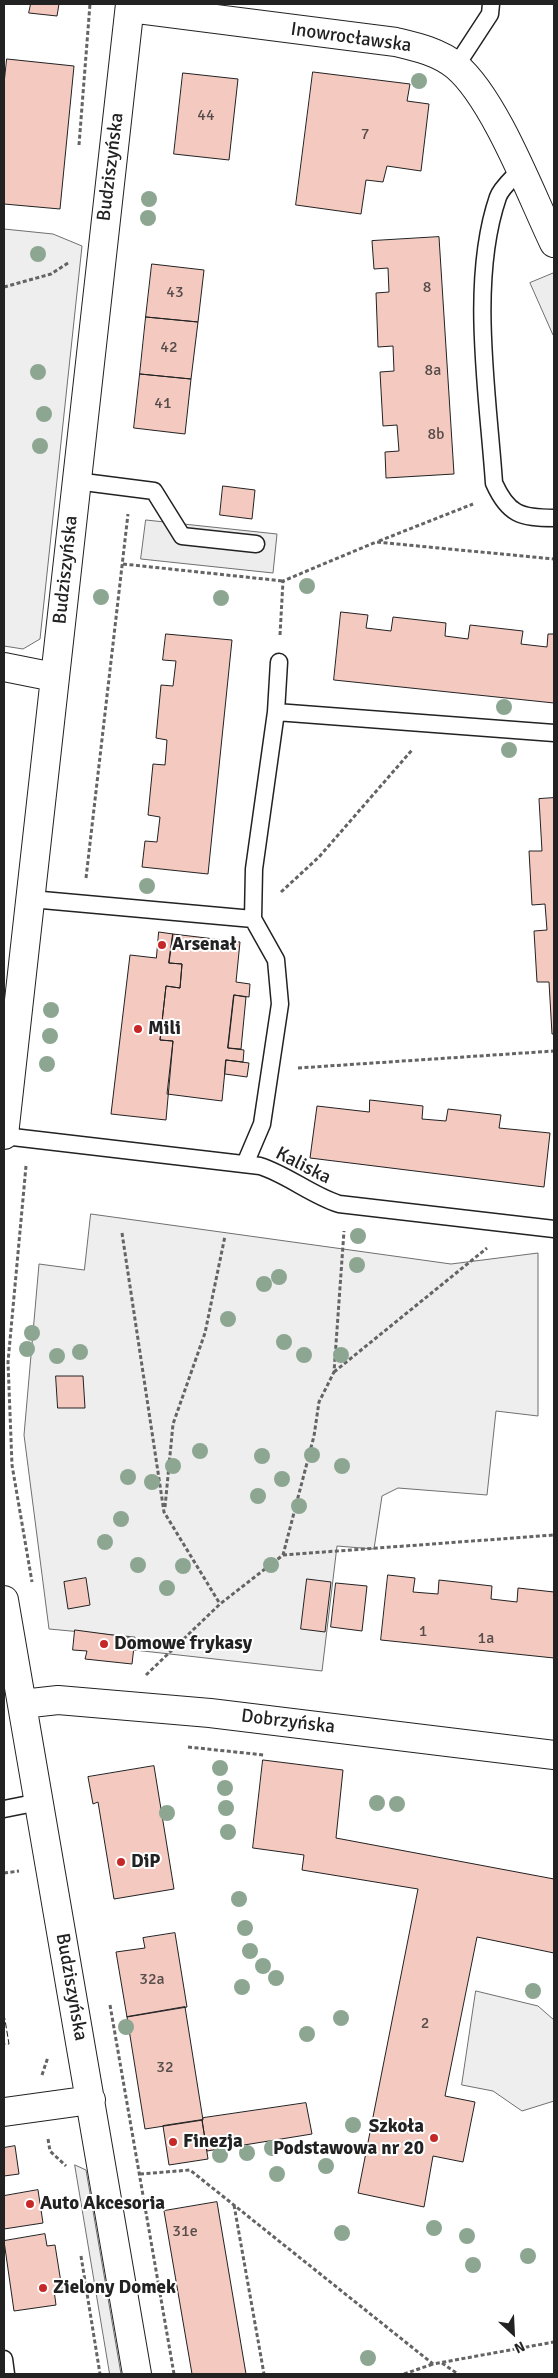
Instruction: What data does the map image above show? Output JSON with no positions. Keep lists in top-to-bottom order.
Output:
{
  "streets": {
    "street": ["Inowrocławska", "Budziszyńska", "Dobrzyńska"],
    "lane": ["Kaliska"]
  },
  "crossings": [
    ["Inowrocławska", "Budziszyńska"],
    ["Budziszyńska", "Kaliska"],
    ["Budziszyńska", "Dobrzyńska"]
  ],
  "places": [
    "Arsenał",
    "Mili",
    "Domowe frykasy",
    "DiP",
    "Szkoła Podstawowa nr 20",
    "Finezja",
    "Auto Akcesoria",
    "Zielony Domek"
  ],
  "house_numbers": [
    "44",
    "7",
    "8",
    "43",
    "42",
    "8a",
    "41",
    "8b",
    "1",
    "1a",
    "32a",
    "2",
    "32",
    "31e"
  ],
  "north": "bottom right"
}
